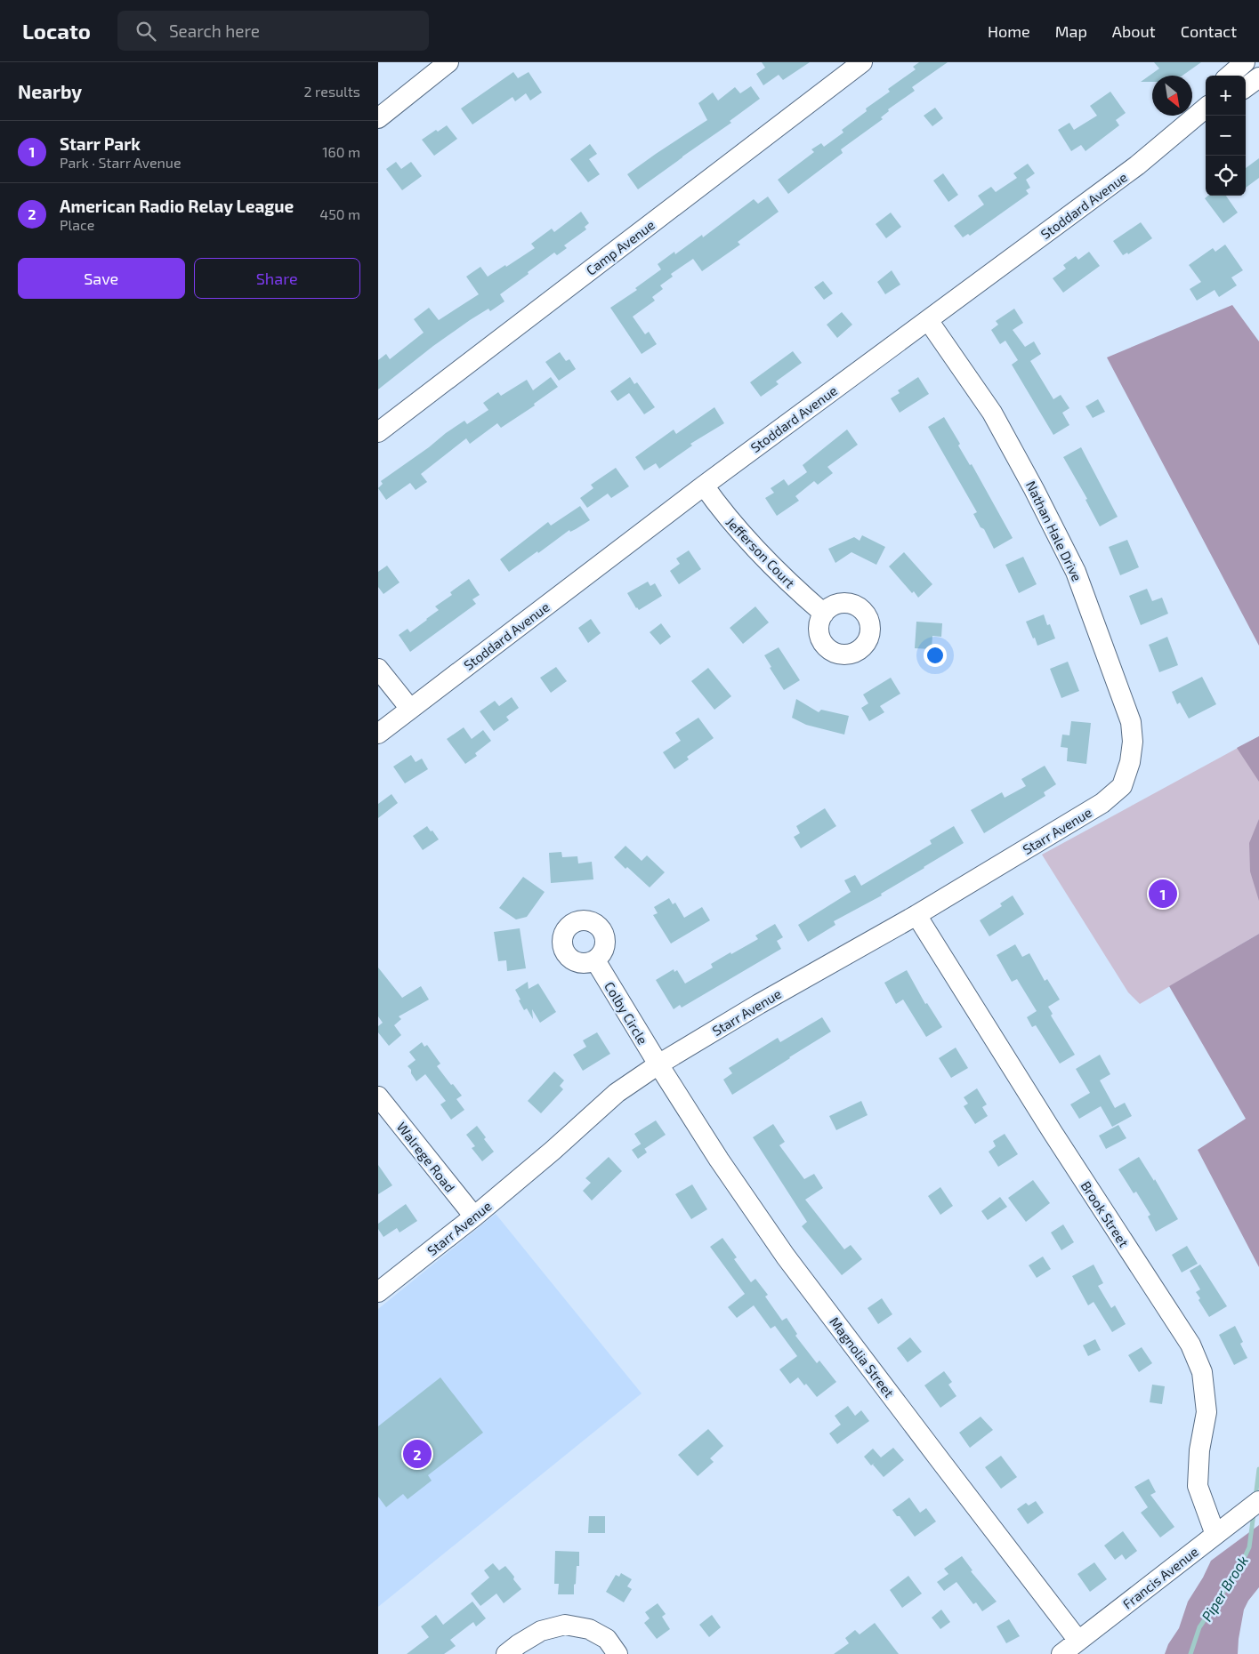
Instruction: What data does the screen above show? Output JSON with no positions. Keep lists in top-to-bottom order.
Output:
{
  "streets": {
    "street": [
      "Stoddard Avenue",
      "Camp Avenue",
      "Nathan Hale Drive",
      "Jefferson Court",
      "Starr Avenue",
      "Colby Circle",
      "Walrege Road",
      "Brook Street",
      "Magnolia Street",
      "Francis Avenue"
    ]
  },
  "crossings": [
    ["Stoddard Avenue", "Nathan Hale Drive"],
    ["Stoddard Avenue", "Jefferson Court"],
    ["Nathan Hale Drive", "Starr Avenue"],
    ["Starr Avenue", "Colby Circle"],
    ["Starr Avenue", "Walrege Road"],
    ["Starr Avenue", "Brook Street"],
    ["Starr Avenue", "Magnolia Street"],
    ["Colby Circle", "Magnolia Street"],
    ["Brook Street", "Francis Avenue"],
    ["Magnolia Street", "Francis Avenue"]
  ],
  "water": ["Piper Brook"],
  "north": "bottom right",
  "page": {
    "header": "Locato",
    "search": "Search here",
    "nav": [
      "Home",
      "Map",
      "About",
      "Contact"
    ],
    "heading": ["Nearby", "2 results"],
    "map_buttons": ["+", "−"],
    "list": [
      {
        "mark": "1",
        "name": "Starr Park",
        "note": "Park · Starr Avenue",
        "value": "160 m"
      },
      {
        "mark": "2",
        "name": "American Radio Relay League",
        "note": "Place",
        "value": "450 m"
      }
    ],
    "buttons": ["Save", "Share"],
    "pins": ["1", "2"]
  }
}
